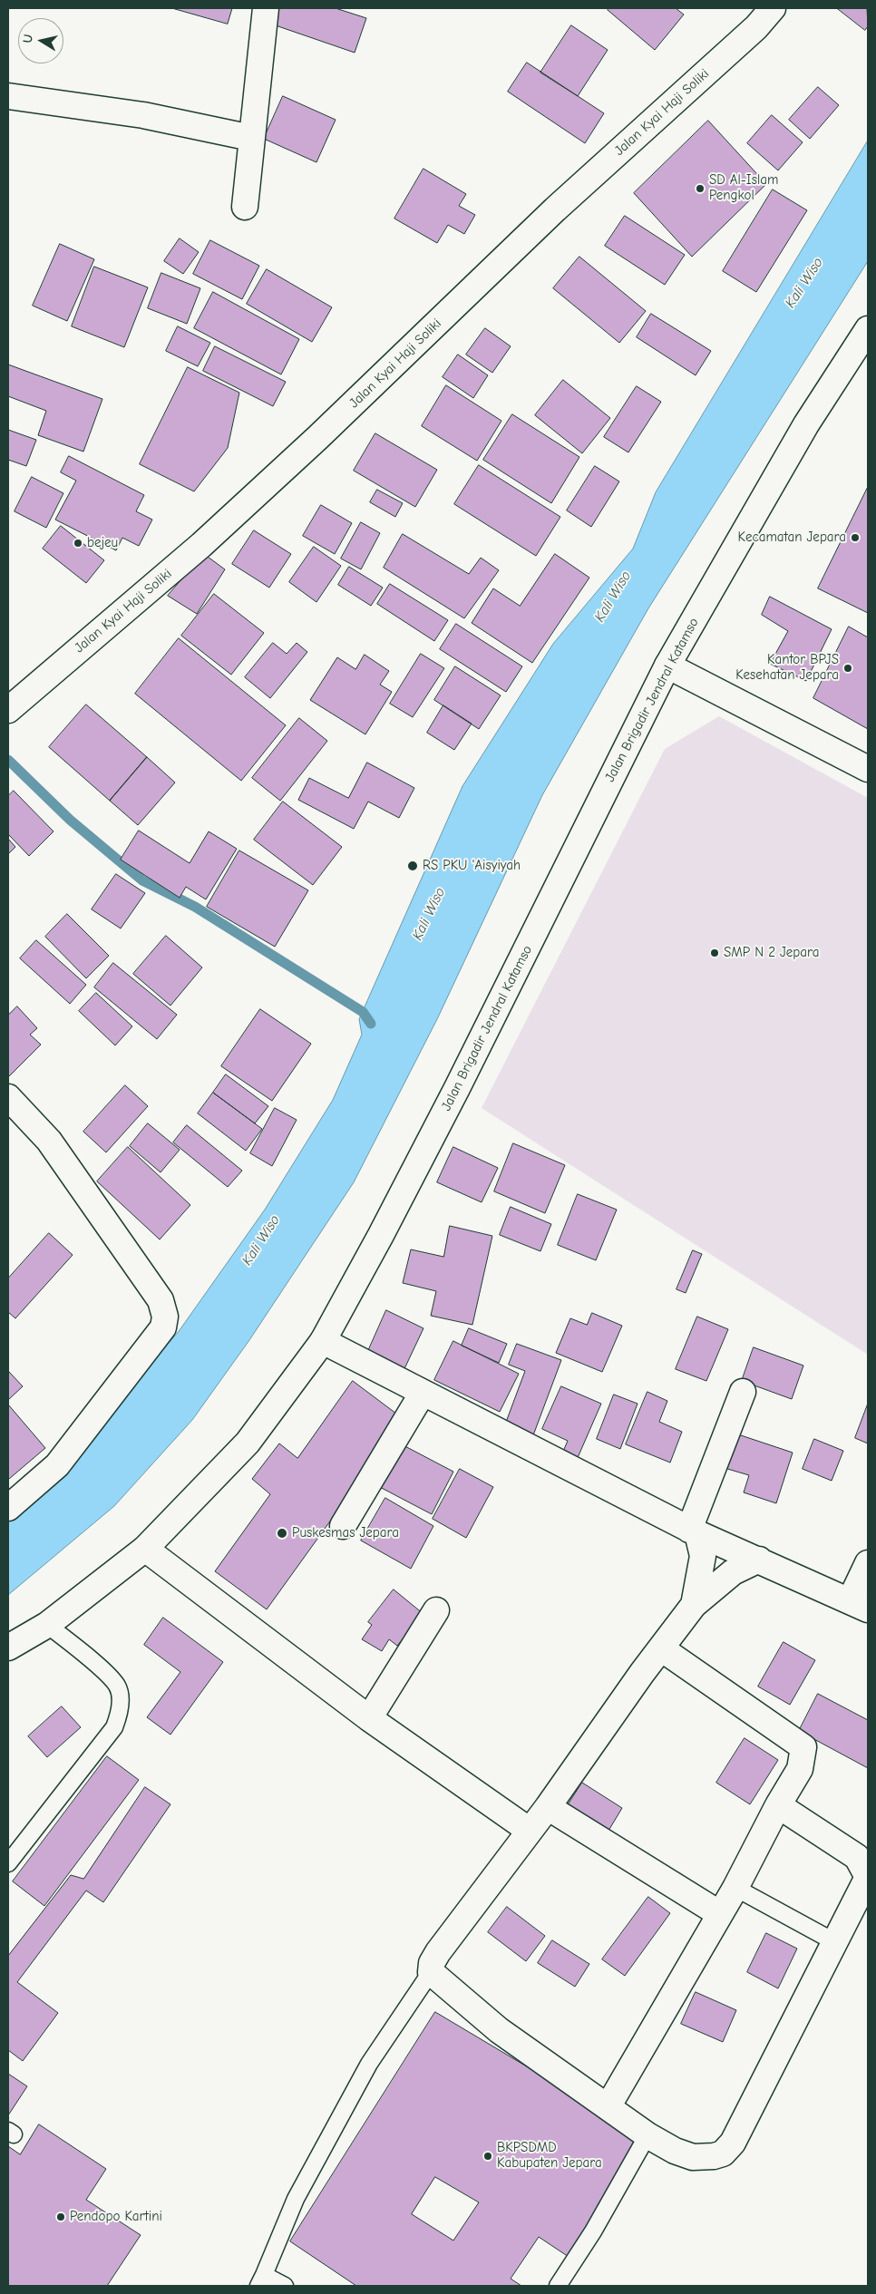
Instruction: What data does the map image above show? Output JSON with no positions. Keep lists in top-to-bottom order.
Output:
{
  "streets": {
    "street": ["Jalan Kyai Haji Soliki", "Jalan Brigadir Jendral Katamso"]
  },
  "water": ["Kali Wiso"],
  "places": [
    "SD Al-Islam Pengkol",
    "Kecamatan Jepara",
    "bejeu",
    "Kantor BPJS Kesehatan Jepara",
    "RS PKU 'Aisyiyah",
    "SMP N 2 Jepara",
    "Puskesmas Jepara",
    "BKPSDMD Kabupaten Jepara",
    "Pendopo Kartini"
  ],
  "north": "left"
}
